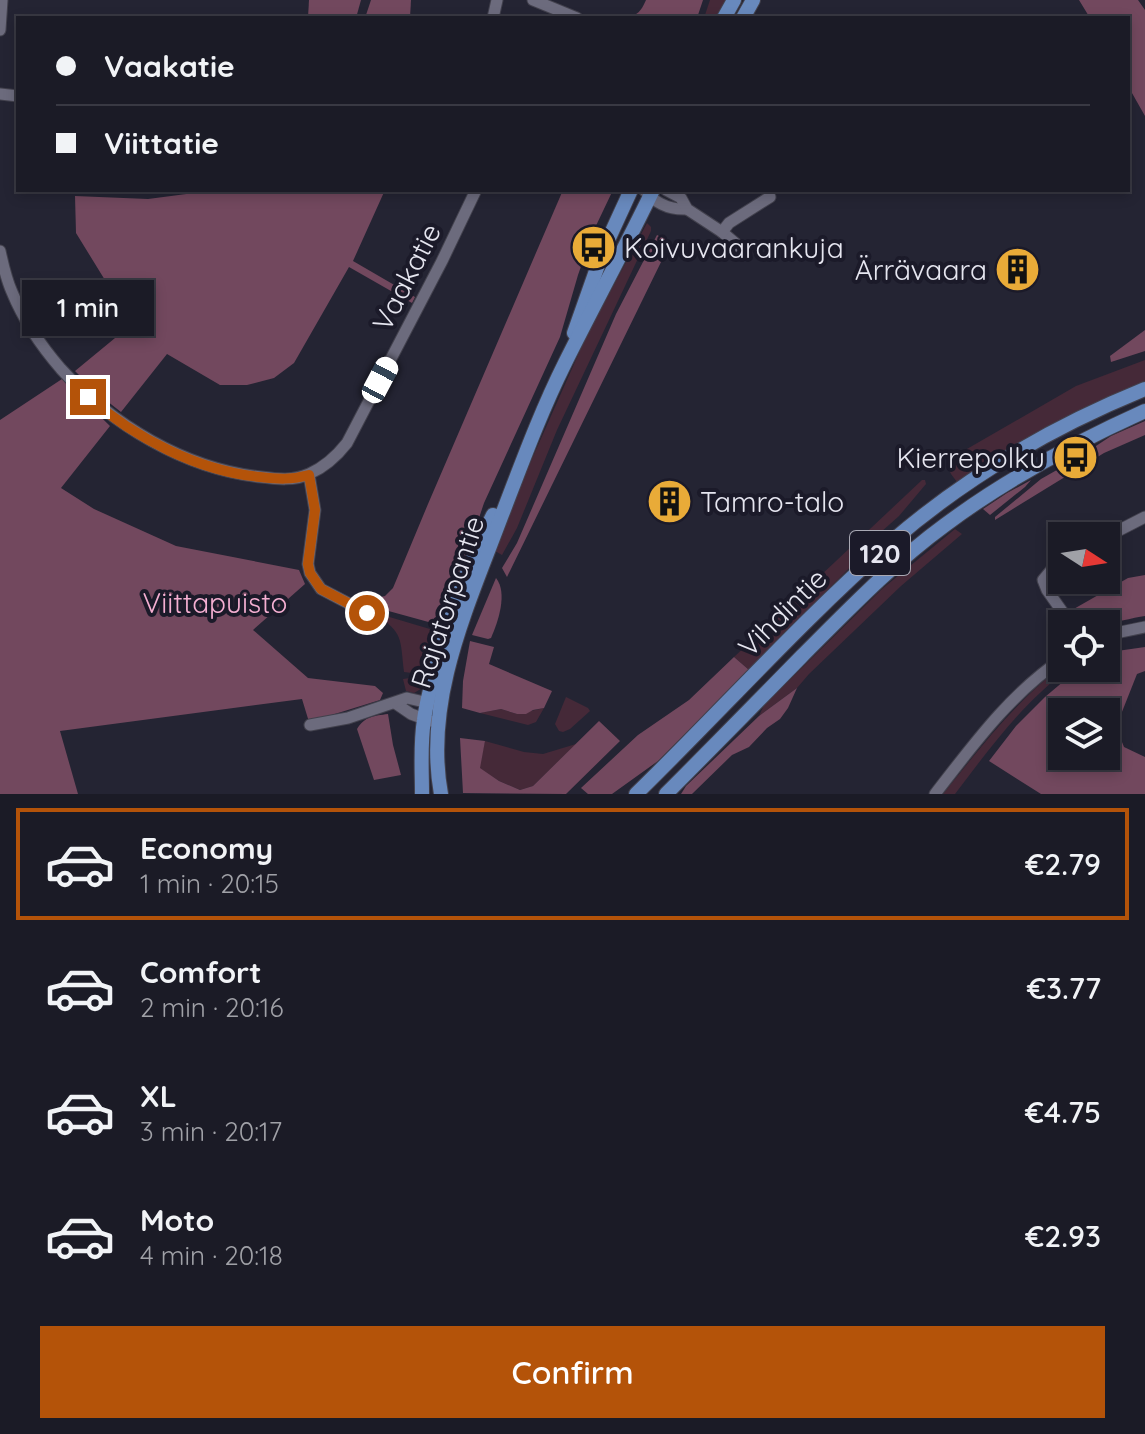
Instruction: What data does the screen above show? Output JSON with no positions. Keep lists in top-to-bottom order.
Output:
{
  "streets": {
    "main road": ["120", "Rajatorpantie", "Vihdintie"],
    "street": ["Vaakatie"]
  },
  "parks": ["Viittapuisto"],
  "places": {
    "bus stop": ["Koivuvaarankuja", "Kierrepolku"],
    "building": ["Ärrävaara", "Tamro-talo"]
  },
  "north": "right",
  "page": {
    "banner": ["Vaakatie", "Viittatie"],
    "bubble": "1 min",
    "list": [
      {
        "name": "Economy",
        "note": "1 min · 20:15",
        "value": "€2.79"
      },
      {
        "name": "Comfort",
        "note": "2 min · 20:16",
        "value": "€3.77"
      },
      {
        "name": "XL",
        "note": "3 min · 20:17",
        "value": "€4.75"
      },
      {
        "name": "Moto",
        "note": "4 min · 20:18",
        "value": "€2.93"
      }
    ],
    "buttons": "Confirm"
  }
}
